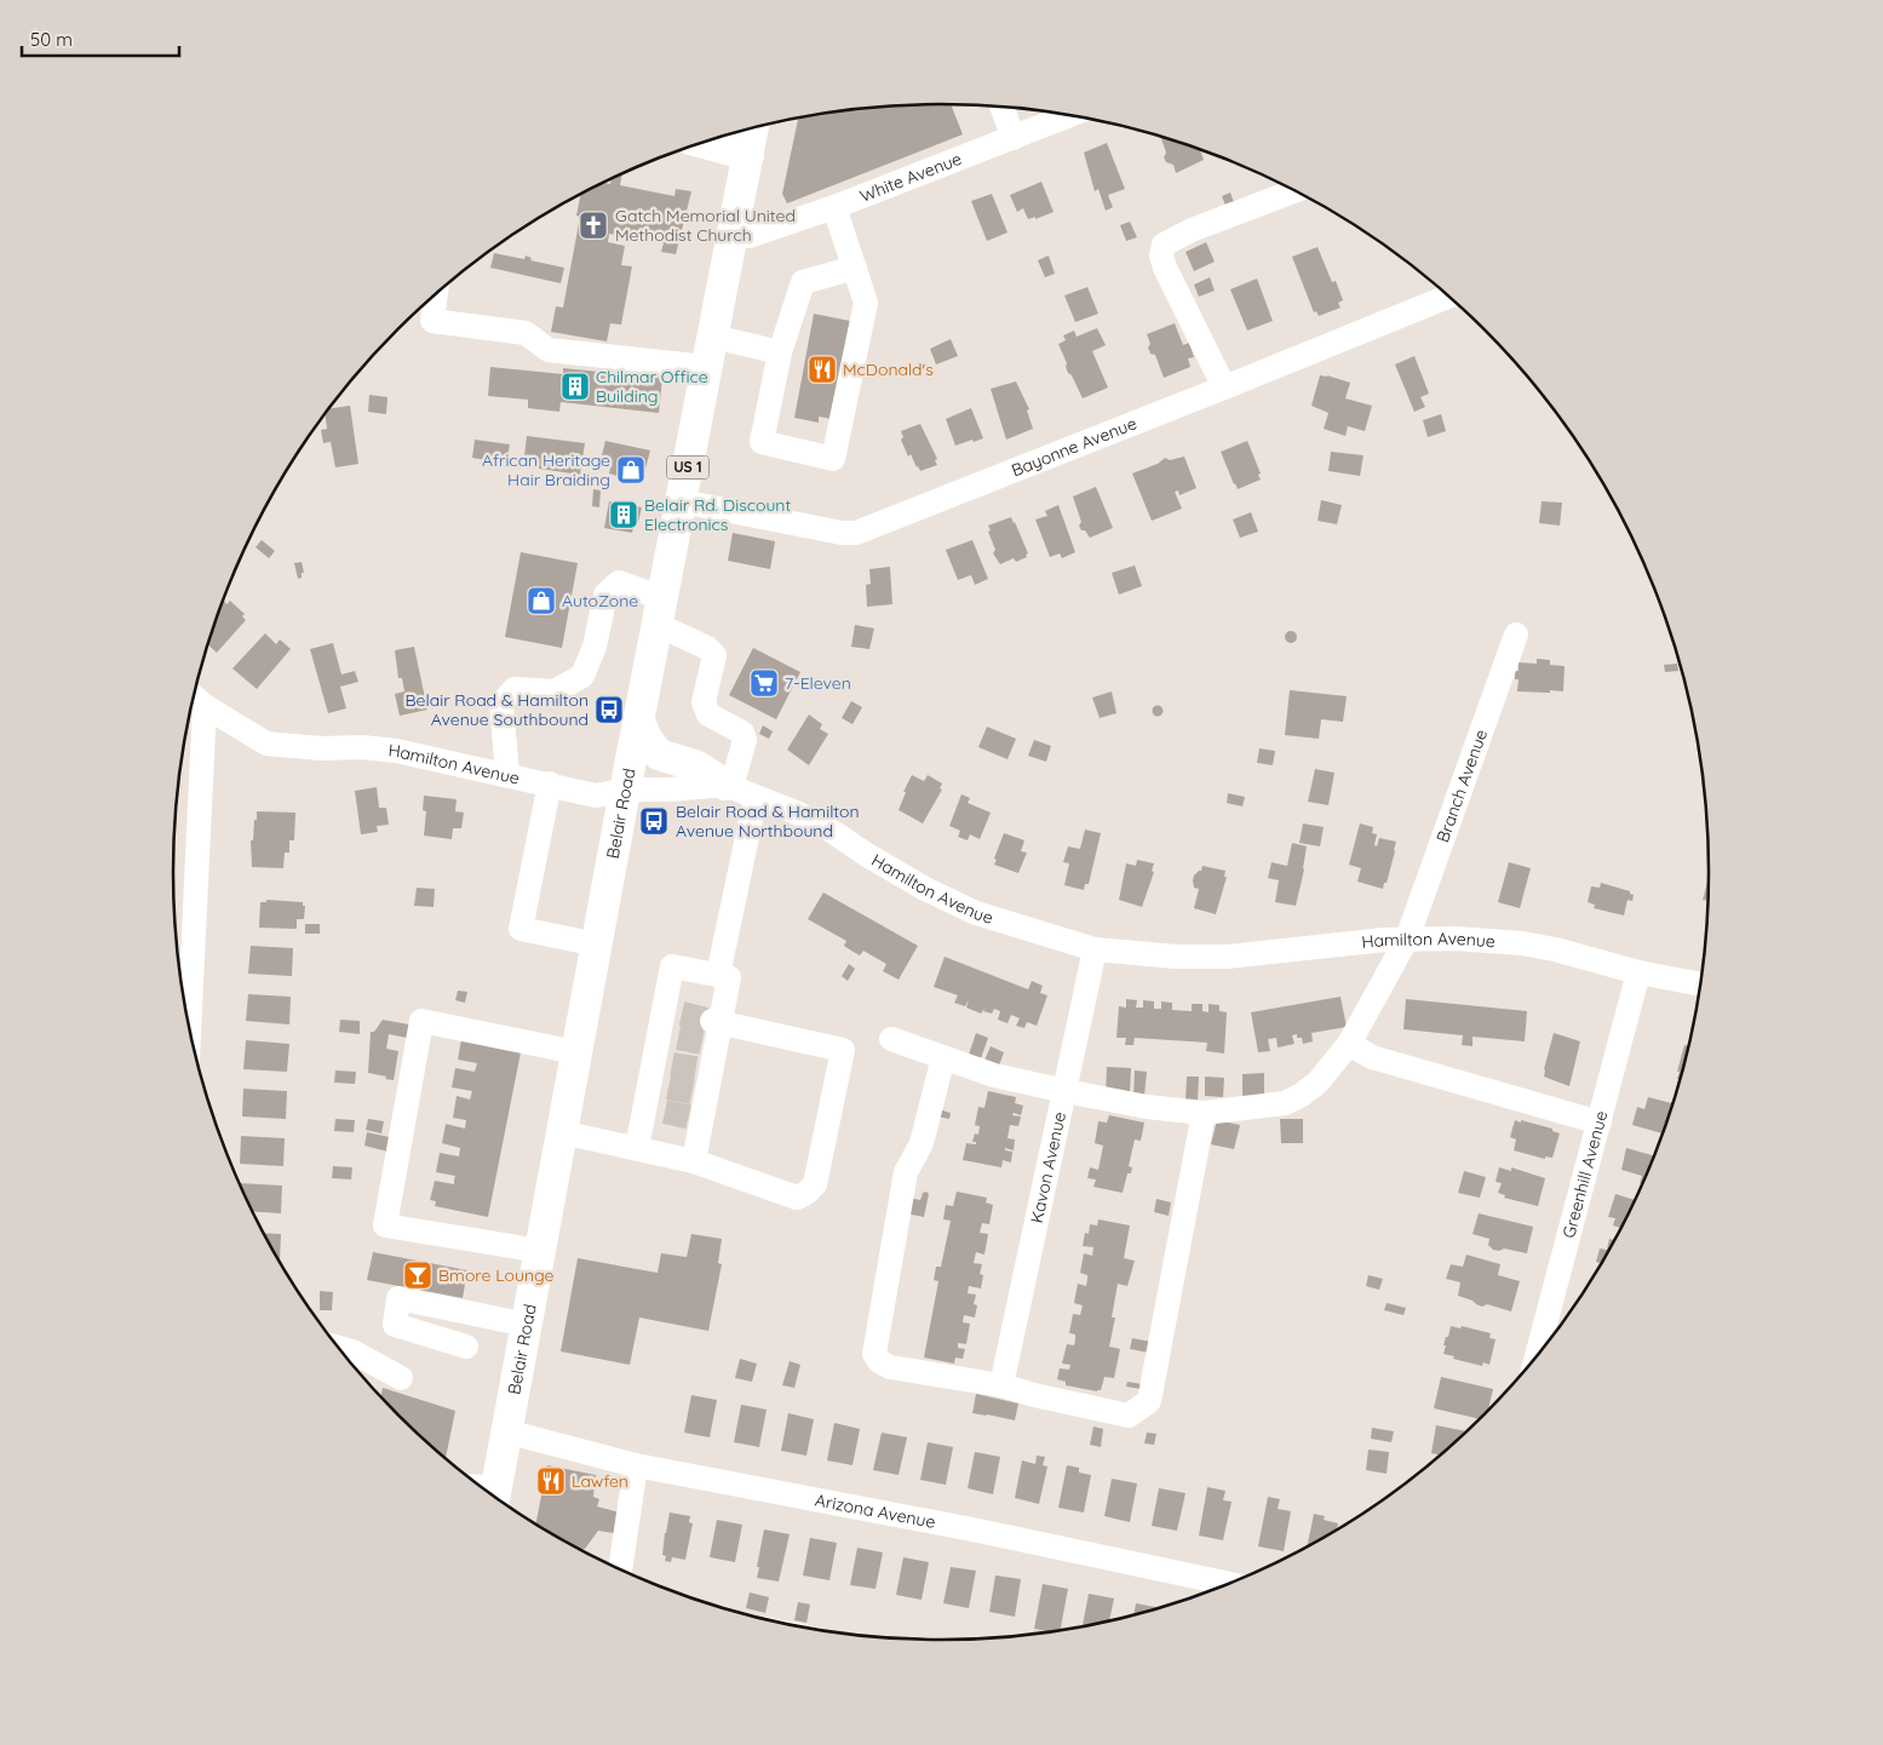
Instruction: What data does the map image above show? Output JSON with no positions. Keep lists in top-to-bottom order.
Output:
{
  "streets": {
    "main road": ["US 1", "Belair Road"],
    "street": [
      "White Avenue",
      "Bayonne Avenue",
      "Hamilton Avenue",
      "Branch Avenue",
      "Kavon Avenue",
      "Greenhill Avenue",
      "Arizona Avenue"
    ]
  },
  "crossings": [
    ["White Avenue", "Belair Road"],
    ["Bayonne Avenue", "Belair Road"],
    ["Hamilton Avenue", "Branch Avenue"],
    ["Hamilton Avenue", "Belair Road"],
    ["Hamilton Avenue", "Kavon Avenue"],
    ["Hamilton Avenue", "Greenhill Avenue"],
    ["Branch Avenue", "Kavon Avenue"],
    ["Belair Road", "Arizona Avenue"]
  ],
  "places": {
    "church": ["Gatch Memorial United Methodist Church"],
    "restaurant": ["McDonald's", "Lawfen"],
    "building": ["Chilmar Office Building", "Belair Rd. Discount Electronics"],
    "shop": ["African Heritage Hair Braiding", "AutoZone"],
    "supermarket": ["7-Eleven"],
    "bus stop": ["Belair Road & Hamilton Avenue Southbound", "Belair Road & Hamilton Avenue Northbound"],
    "bar": ["Bmore Lounge"]
  },
  "scale_bar": "50 m"
}
